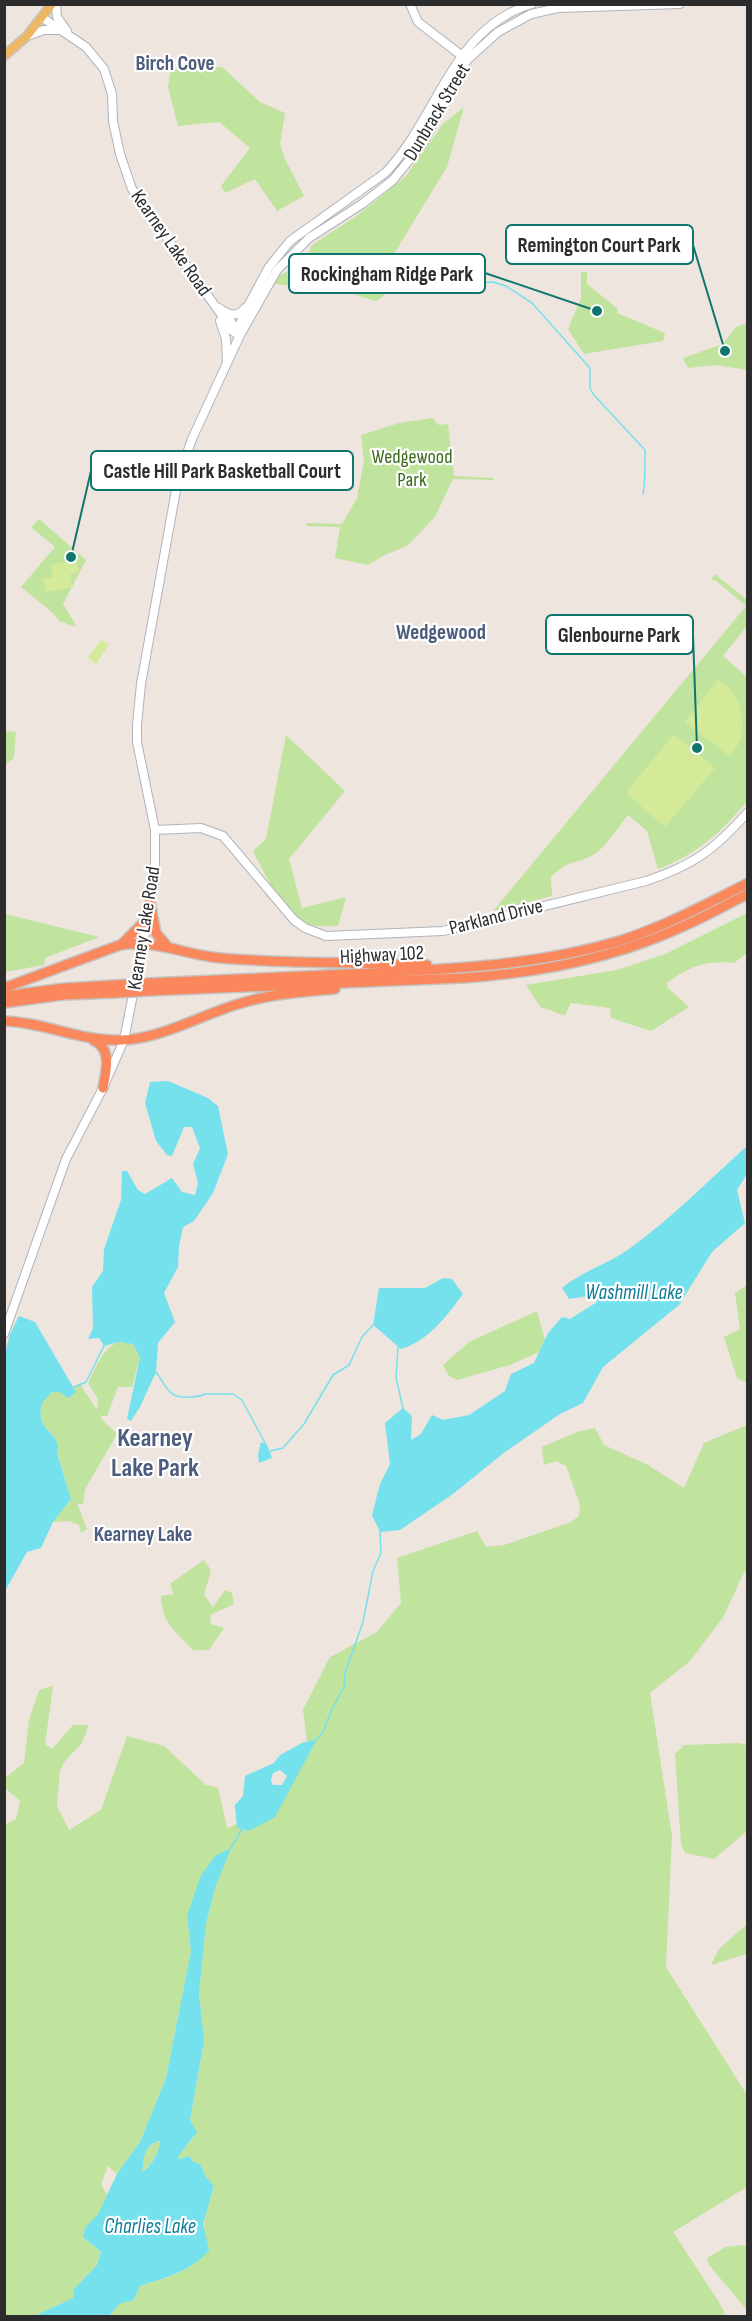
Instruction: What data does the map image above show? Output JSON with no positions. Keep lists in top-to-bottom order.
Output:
{
  "streets": {
    "highway": ["Highway 102"],
    "main road": ["Dunbrack Street", "Kearney Lake Road", "Parkland Drive"]
  },
  "crossings": [
    ["Dunbrack Street", "Kearney Lake Road"],
    ["Kearney Lake Road", "Parkland Drive"]
  ],
  "districts": [
    "Birch Cove",
    "Wedgewood",
    "Kearney Lake Park",
    "Kearney Lake"
  ],
  "water": ["Washmill Lake", "Charlies Lake"],
  "parks": ["Wedgewood Park"],
  "places": [
    "Rockingham Ridge Park",
    "Remington Court Park",
    "Castle Hill Park Basketball Court",
    "Glenbourne Park"
  ]
}
